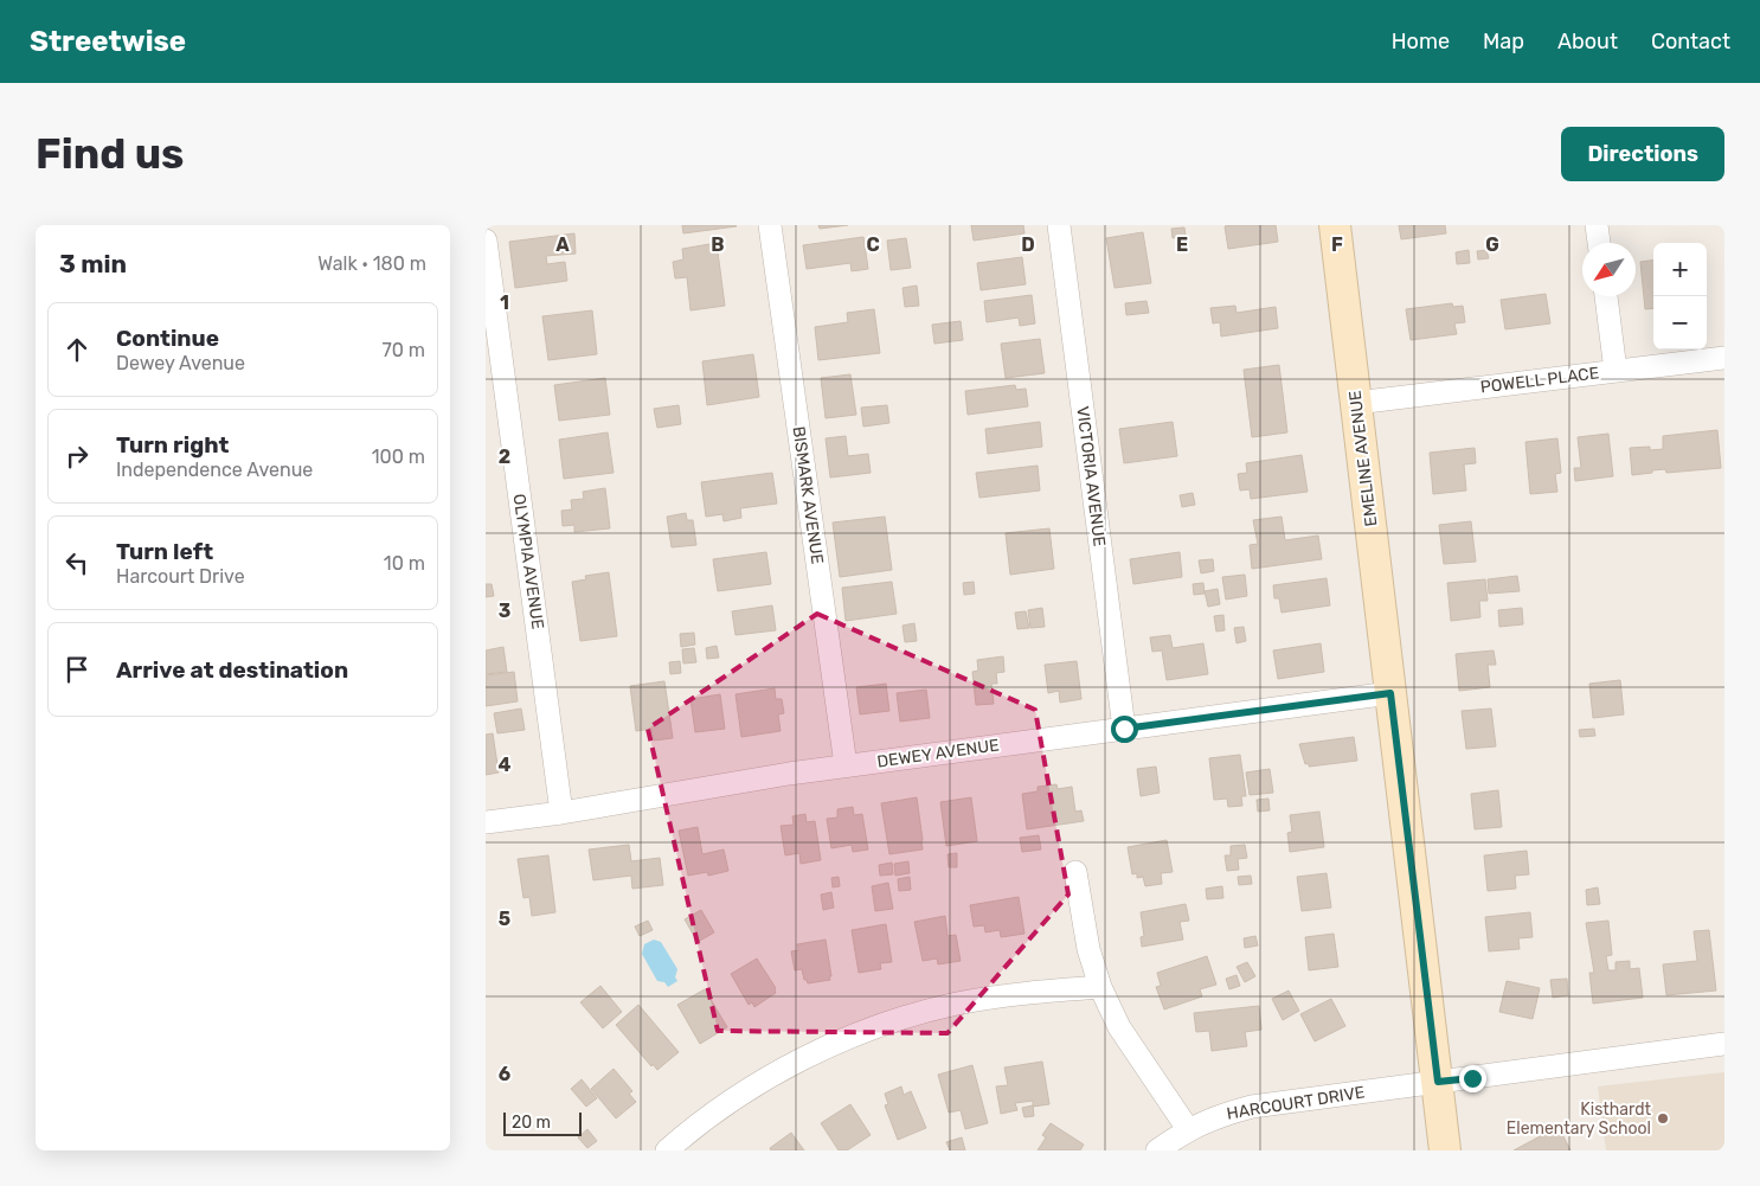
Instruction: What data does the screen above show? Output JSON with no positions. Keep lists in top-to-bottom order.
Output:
{
  "streets": {
    "street": [
      "POWELL PLACE",
      "EMELINE AVENUE",
      "VICTORIA AVENUE",
      "BISMARK AVENUE",
      "OLYMPIA AVENUE",
      "DEWEY AVENUE",
      "HARCOURT DRIVE"
    ]
  },
  "crossings": [
    ["POWELL PLACE", "EMELINE AVENUE"],
    ["EMELINE AVENUE", "DEWEY AVENUE"],
    ["EMELINE AVENUE", "HARCOURT DRIVE"],
    ["VICTORIA AVENUE", "DEWEY AVENUE"],
    ["BISMARK AVENUE", "DEWEY AVENUE"],
    ["OLYMPIA AVENUE", "DEWEY AVENUE"]
  ],
  "places": ["Kisthardt Elementary School"],
  "scale_bar": "20 m",
  "north": "bottom left",
  "page": {
    "header": "Streetwise",
    "nav": [
      "Home",
      "Map",
      "About",
      "Contact"
    ],
    "buttons": "Directions",
    "title": "Find us",
    "heading": ["3 min", "Walk · 180 m"],
    "map_buttons": ["+", "−"],
    "list": [
      ["Continue", "Dewey Avenue", "70 m"],
      ["Turn right", "Independence Avenue", "100 m"],
      ["Turn left", "Harcourt Drive", "10 m"],
      "Arrive at destination"
    ],
    "scale": "20 m"
  },
  "grid": {
    "columns": [
      "A",
      "B",
      "C",
      "D",
      "E",
      "F",
      "G"
    ],
    "rows": [
      "1",
      "2",
      "3",
      "4",
      "5",
      "6"
    ]
  }
}
